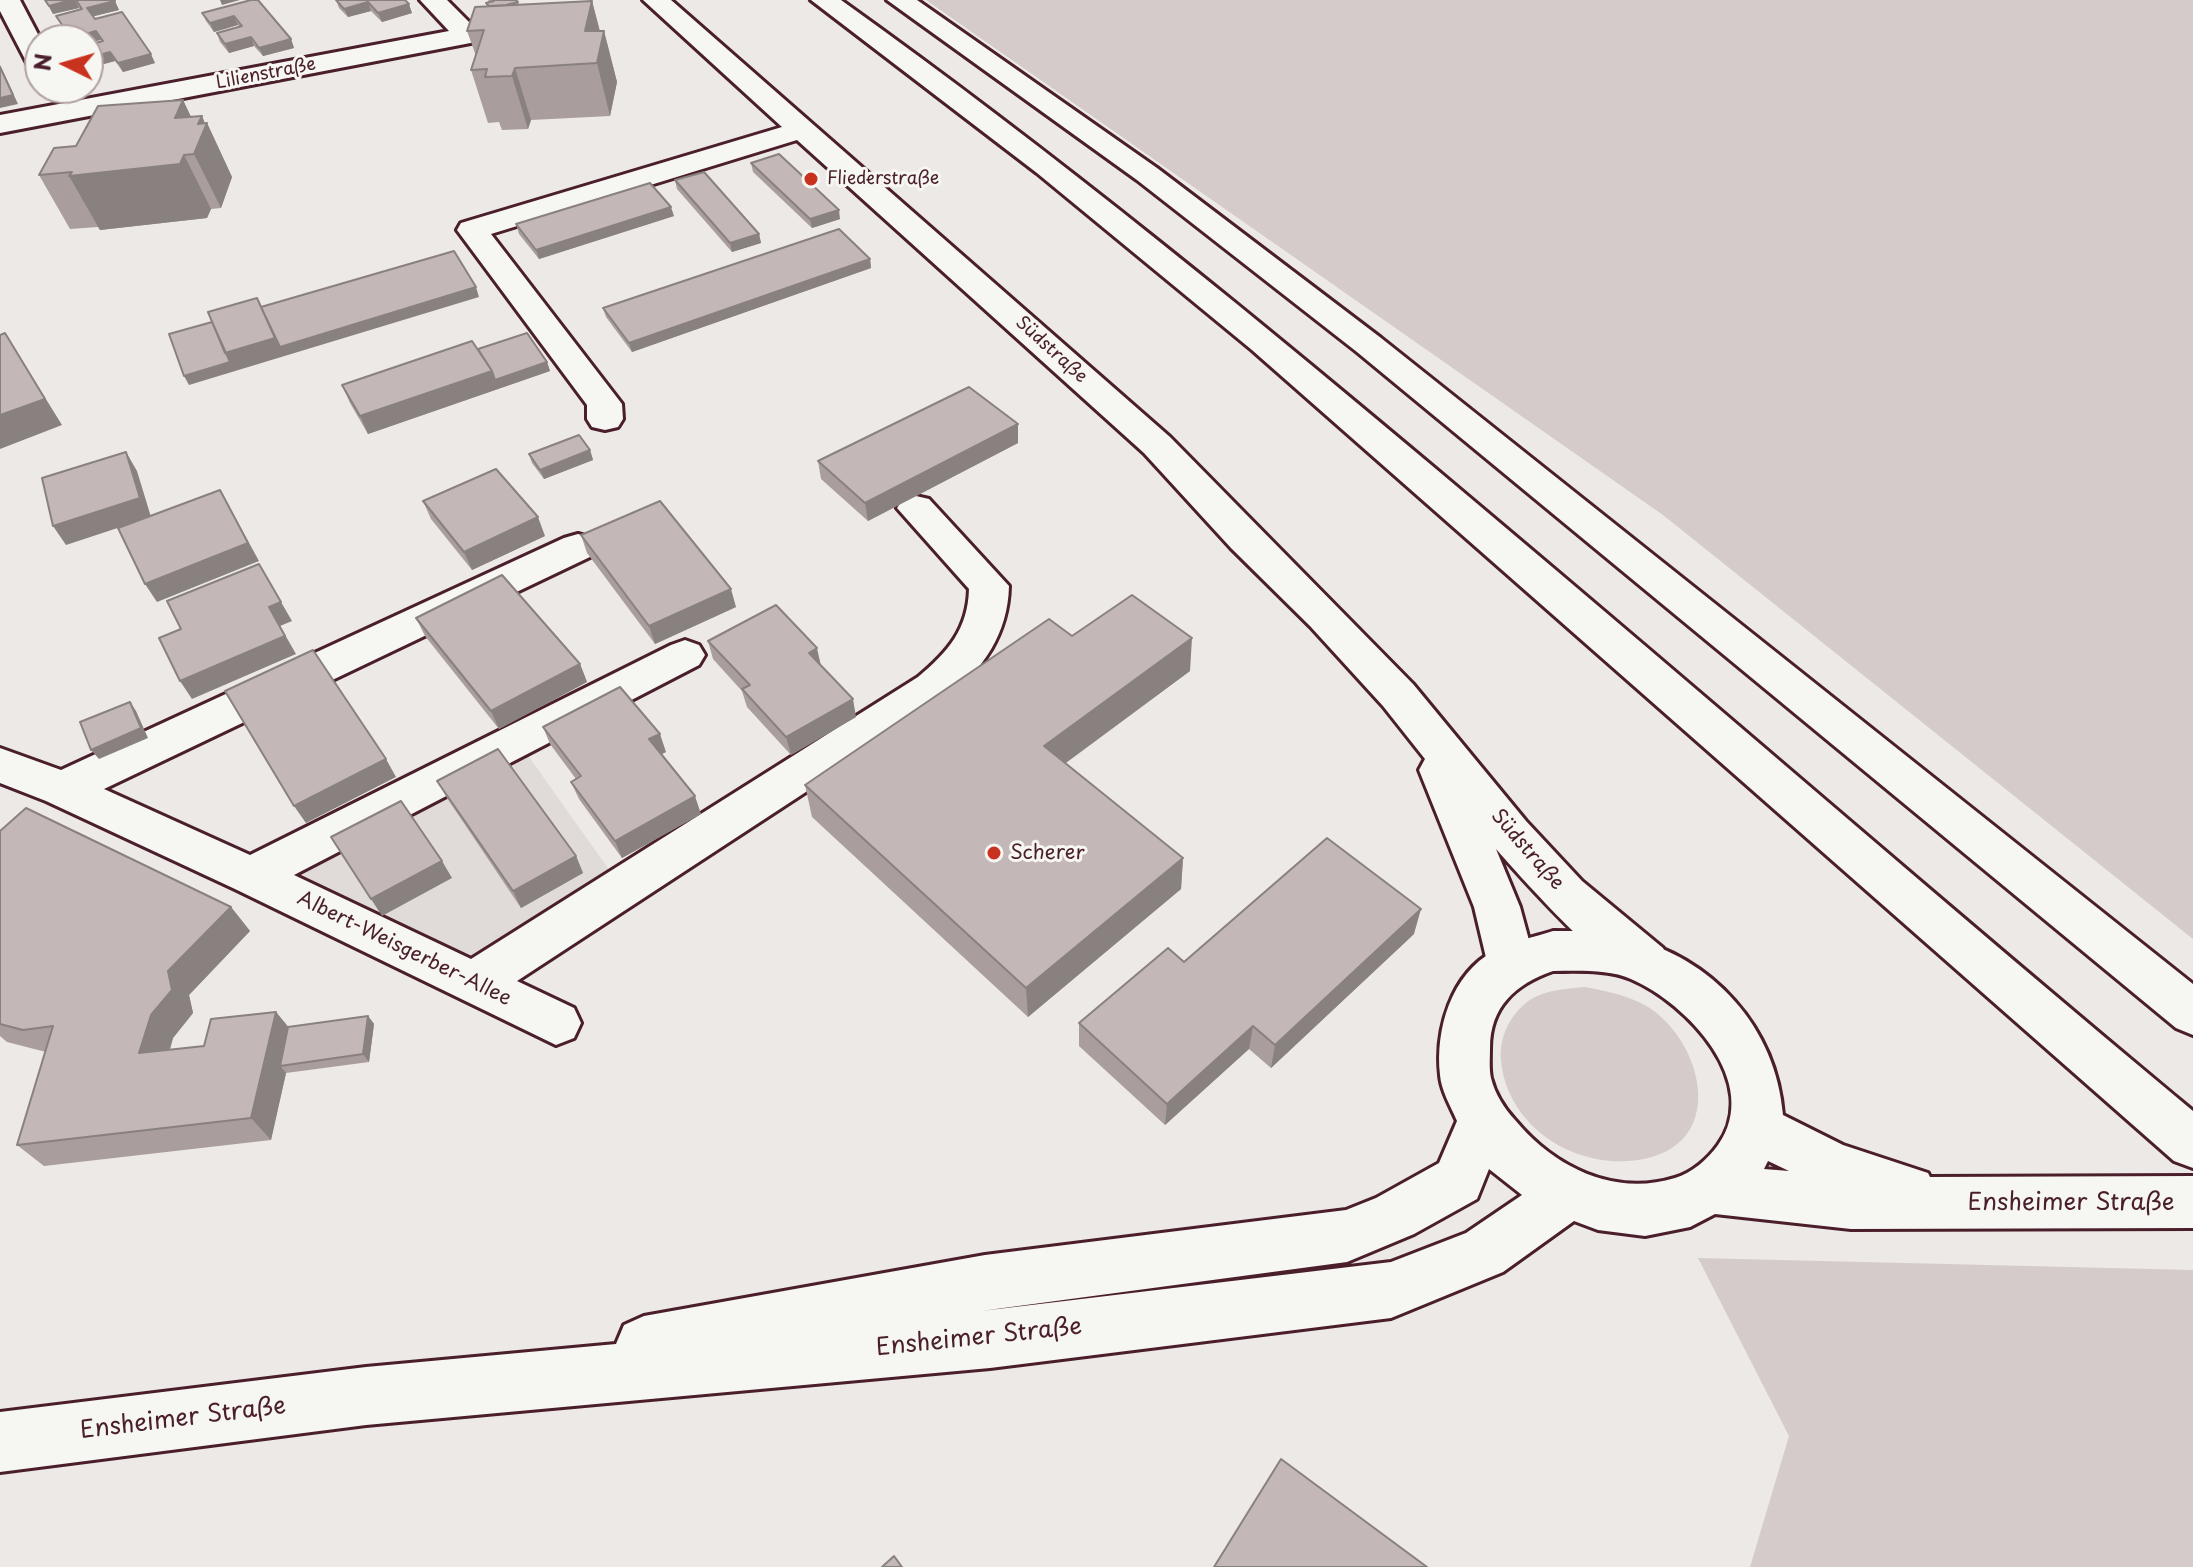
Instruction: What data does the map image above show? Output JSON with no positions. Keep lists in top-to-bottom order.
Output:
{
  "streets": {
    "main road": [
      "Lilienstraße",
      "Südstraße",
      "Albert-Weisgerber-Allee",
      "Ensheimer Straße"
    ]
  },
  "crossings": [
    ["Südstraße", "Ensheimer Straße"]
  ],
  "places": ["Fliederstraße", "Scherer"],
  "north": "left"
}
